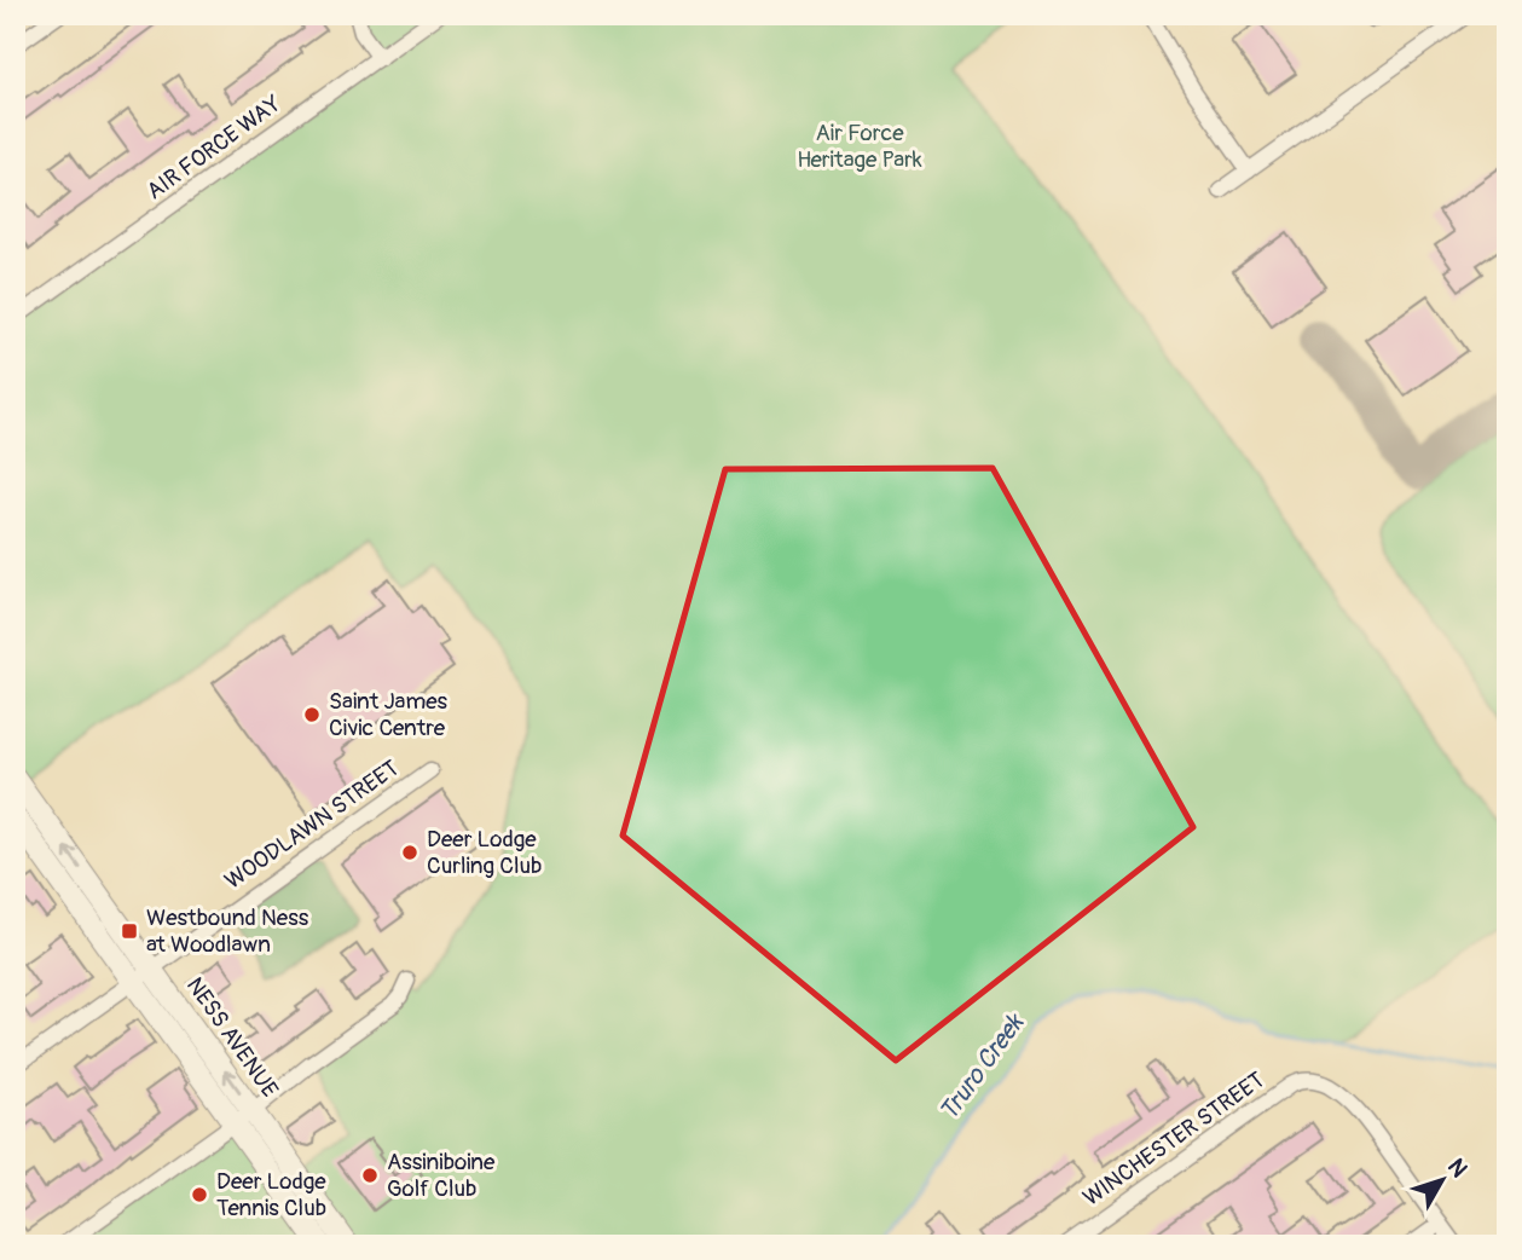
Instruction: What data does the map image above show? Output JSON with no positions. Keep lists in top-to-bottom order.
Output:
{
  "streets": {
    "main road": ["NESS AVENUE"],
    "street": ["AIR FORCE WAY", "WOODLAWN STREET", "WINCHESTER STREET"]
  },
  "crossings": [
    ["WOODLAWN STREET", "NESS AVENUE"]
  ],
  "water": ["Truro Creek"],
  "parks": ["Air Force Heritage Park"],
  "places": {
    "other": [
      "Saint James Civic Centre",
      "Deer Lodge Curling Club",
      "Assiniboine Golf Club",
      "Deer Lodge Tennis Club"
    ],
    "transit": ["Westbound Ness at Woodlawn"]
  },
  "north": "top right"
}
